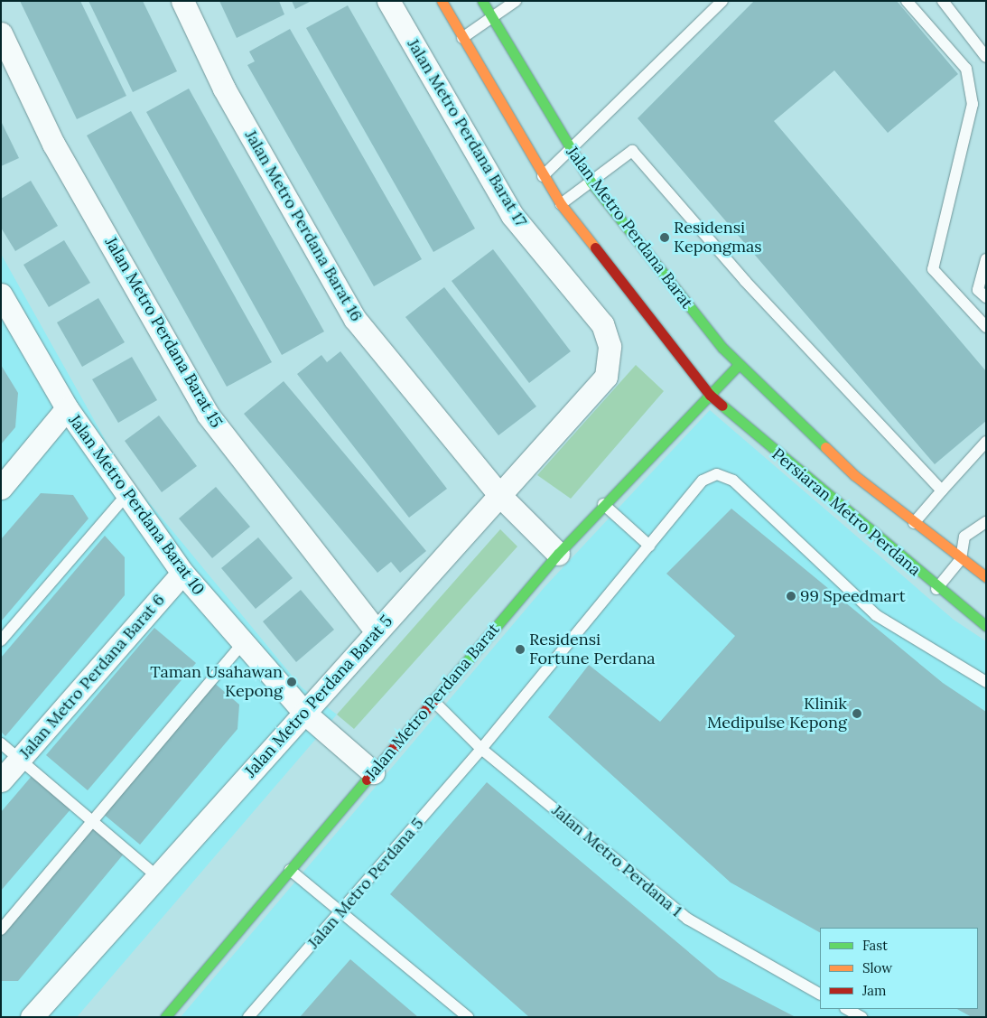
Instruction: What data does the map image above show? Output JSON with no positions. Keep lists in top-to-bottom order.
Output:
{
  "streets": {
    "street": [
      "Jalan Metro Perdana Barat 17",
      "Jalan Metro Perdana Barat 16",
      "Jalan Metro Perdana Barat",
      "Jalan Metro Perdana Barat 15",
      "Jalan Metro Perdana Barat 10",
      "Persiaran Metro Perdana",
      "Jalan Metro Perdana Barat 6",
      "Jalan Metro Perdana Barat 5"
    ],
    "lane": ["Jalan Metro Perdana 1", "Jalan Metro Perdana 5"]
  },
  "crossings": [
    ["Jalan Metro Perdana Barat 17", "Jalan Metro Perdana Barat 5"],
    ["Jalan Metro Perdana Barat 16", "Jalan Metro Perdana Barat"],
    ["Jalan Metro Perdana Barat 16", "Jalan Metro Perdana Barat 5"],
    ["Jalan Metro Perdana Barat", "Jalan Metro Perdana Barat 10"],
    ["Jalan Metro Perdana Barat", "Persiaran Metro Perdana"],
    ["Jalan Metro Perdana Barat", "Jalan Metro Perdana 1"],
    ["Jalan Metro Perdana Barat 15", "Jalan Metro Perdana Barat 5"],
    ["Jalan Metro Perdana Barat 10", "Jalan Metro Perdana Barat 6"],
    ["Jalan Metro Perdana Barat 10", "Jalan Metro Perdana Barat 5"],
    ["Jalan Metro Perdana 1", "Jalan Metro Perdana 5"]
  ],
  "places": [
    "Residensi Kepongmas",
    "99 Speedmart",
    "Residensi Fortune Perdana",
    "Taman Usahawan Kepong",
    "Klinik Medipulse Kepong"
  ],
  "legend": ["Fast", "Slow", "Jam"]
}
